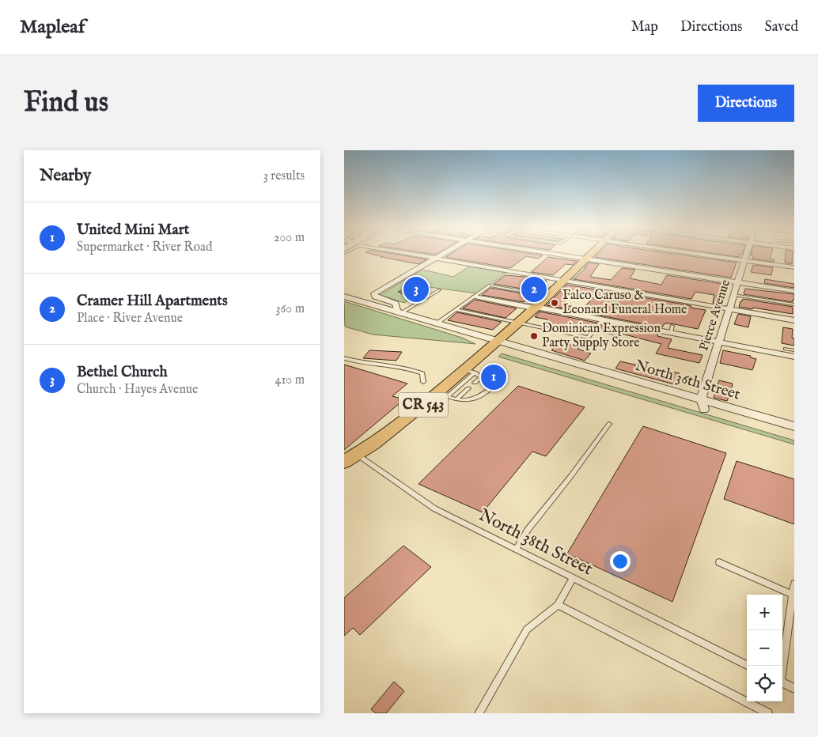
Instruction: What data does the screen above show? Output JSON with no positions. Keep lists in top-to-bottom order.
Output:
{
  "streets": {
    "main road": ["CR 543"],
    "street": ["Pierce Avenue", "North 36th Street"],
    "lane": ["North 38th Street"]
  },
  "crossings": [
    ["Pierce Avenue", "North 36th Street"],
    ["North 36th Street", "CR 543"],
    ["CR 543", "North 38th Street"]
  ],
  "places": ["Falco Caruso & Leonard Funeral Home", "Dominican Expression Party Supply Store"],
  "page": {
    "header": "Mapleaf",
    "nav": ["Map", "Directions", "Saved"],
    "buttons": "Directions",
    "title": "Find us",
    "heading": ["Nearby", "3 results"],
    "list": [
      {
        "mark": "1",
        "name": "United Mini Mart",
        "note": "Supermarket · River Road",
        "value": "200 m"
      },
      {
        "mark": "2",
        "name": "Cramer Hill Apartments",
        "note": "Place · River Avenue",
        "value": "360 m"
      },
      {
        "mark": "3",
        "name": "Bethel Church",
        "note": "Church · Hayes Avenue",
        "value": "410 m"
      }
    ],
    "pins": ["2", "3", "1"],
    "map_buttons": ["+", "−"]
  }
}
